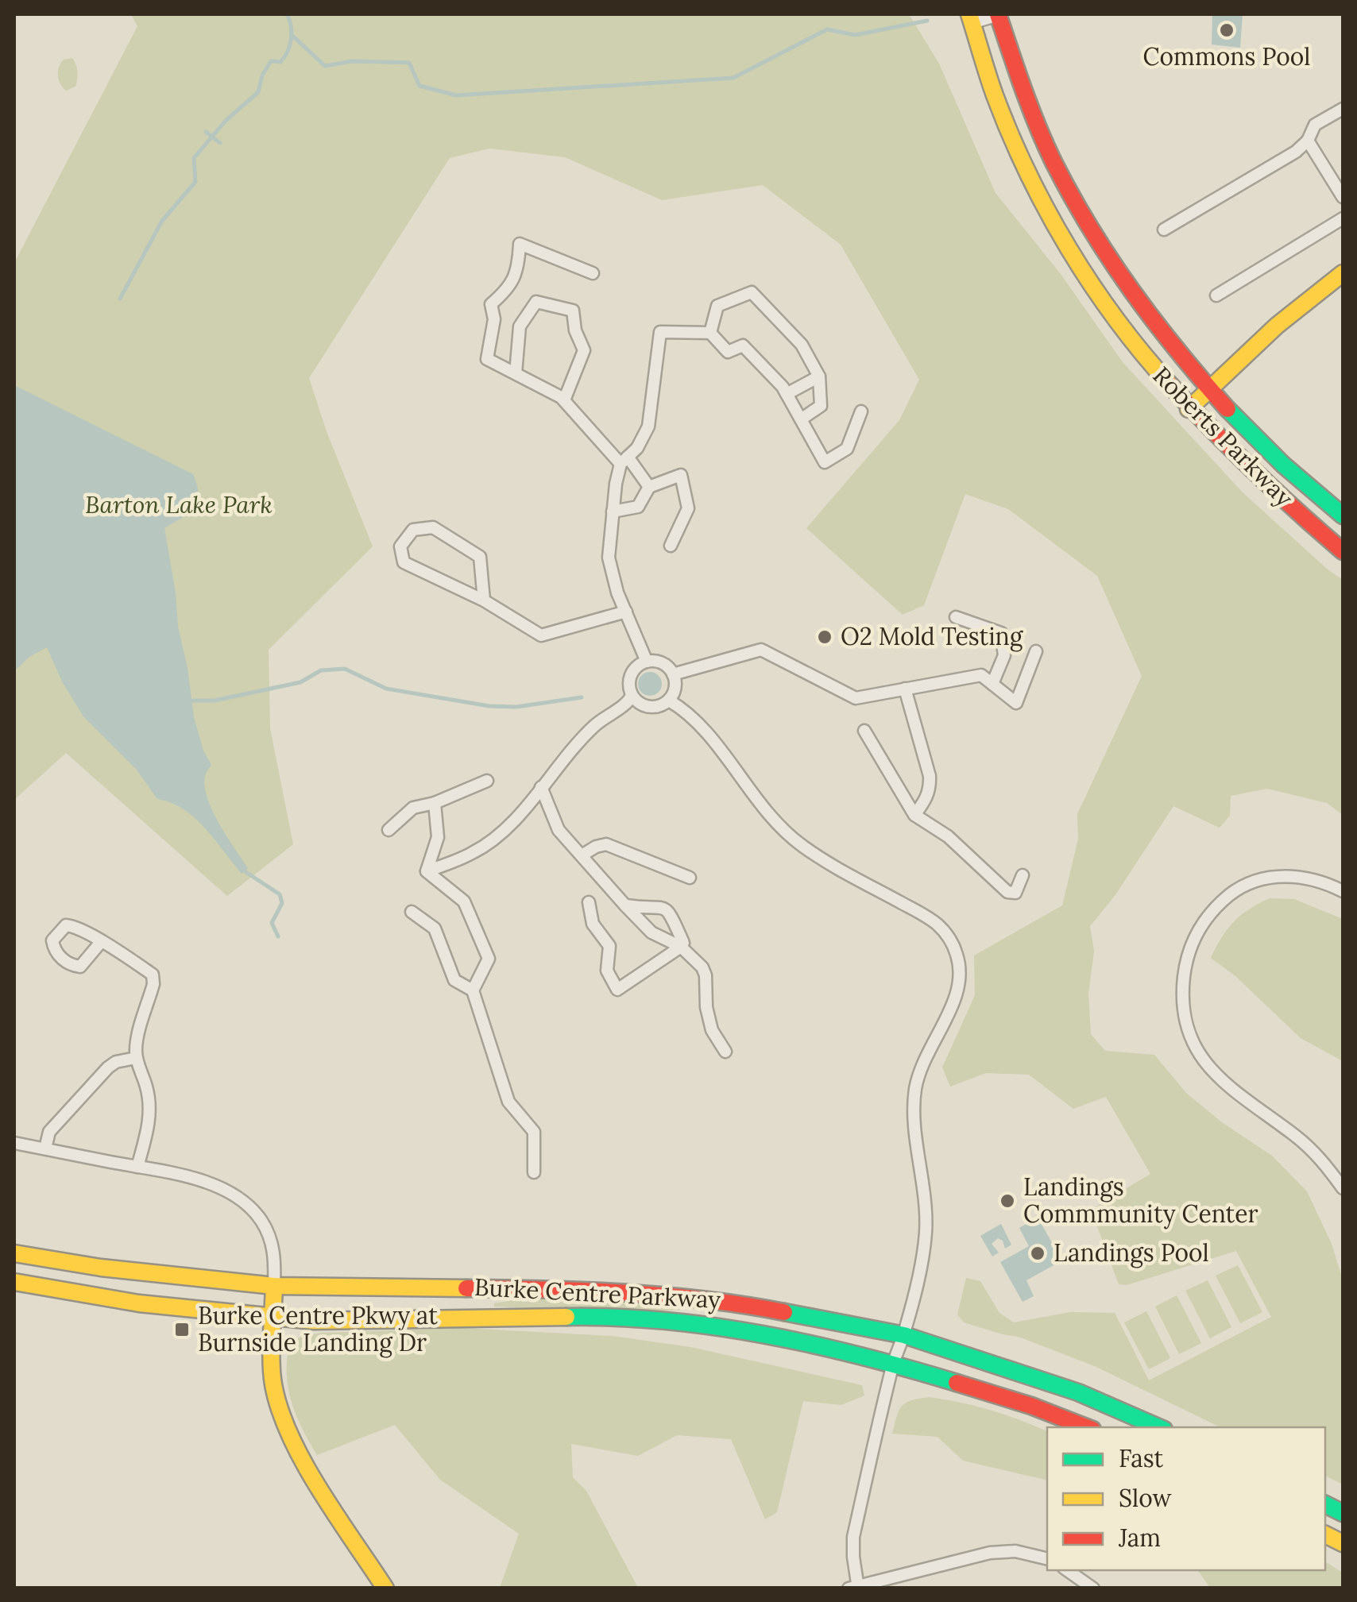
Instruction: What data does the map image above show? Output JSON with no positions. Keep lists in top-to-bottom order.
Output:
{
  "streets": {
    "main road": ["Roberts Parkway", "Burke Centre Parkway"]
  },
  "parks": ["Barton Lake Park"],
  "places": {
    "other": [
      "Commons Pool",
      "O2 Mold Testing",
      "Landings Commmunity Center",
      "Landings Pool"
    ],
    "transit": ["Burke Centre Pkwy at Burnside Landing Dr"]
  },
  "legend": ["Fast", "Slow", "Jam"]
}
